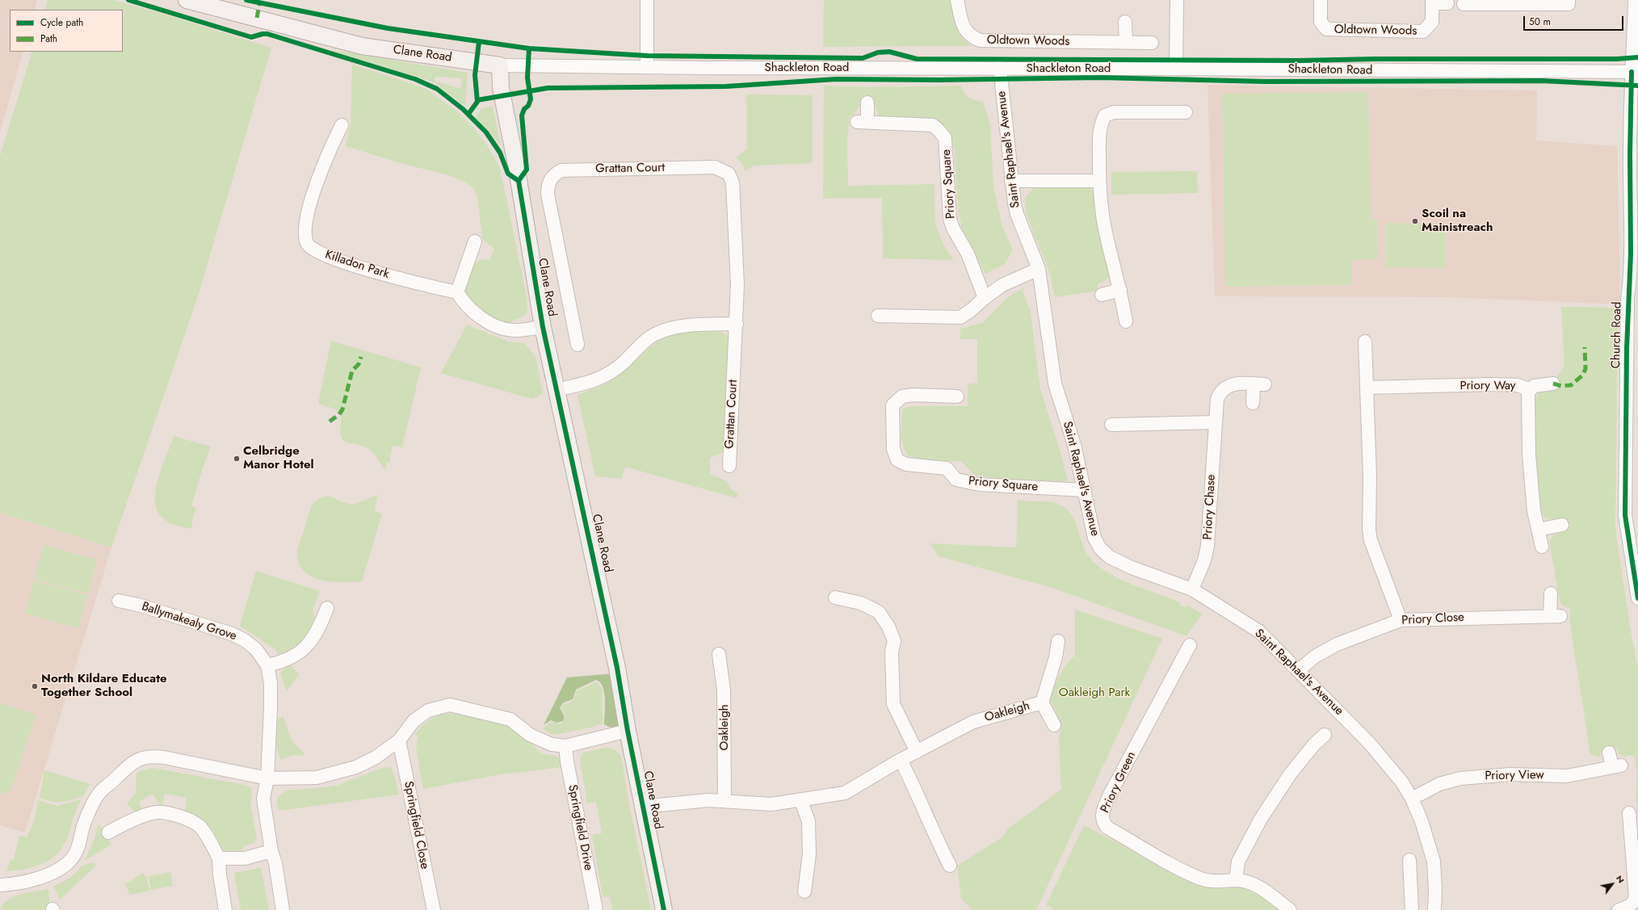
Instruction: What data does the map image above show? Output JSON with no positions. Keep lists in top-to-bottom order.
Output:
{
  "streets": {
    "main road": ["Clane Road"],
    "street": [
      "Oldtown Woods",
      "Shackleton Road",
      "Saint Raphael's Avenue",
      "Grattan Court",
      "Priory Square",
      "Killadon Park",
      "Church Road",
      "Priory Way",
      "Priory Chase",
      "Priory Close",
      "Ballymakealy Grove",
      "Oakleigh",
      "Priory View",
      "Priory Green",
      "Springfield Close",
      "Springfield Drive"
    ]
  },
  "crossings": [
    ["Clane Road", "Shackleton Road"],
    ["Clane Road", "Oakleigh"],
    ["Shackleton Road", "Saint Raphael's Avenue"],
    ["Shackleton Road", "Church Road"],
    ["Saint Raphael's Avenue", "Priory Square"],
    ["Saint Raphael's Avenue", "Priory Chase"],
    ["Saint Raphael's Avenue", "Priory Close"],
    ["Saint Raphael's Avenue", "Priory View"]
  ],
  "parks": ["Oakleigh Park"],
  "places": ["Scoil na Mainistreach", "Celbridge Manor Hotel", "North Kildare Educate Together School"],
  "legend": ["Cycle path", "Path"],
  "scale_bar": "50 m",
  "north": "top right"
}
